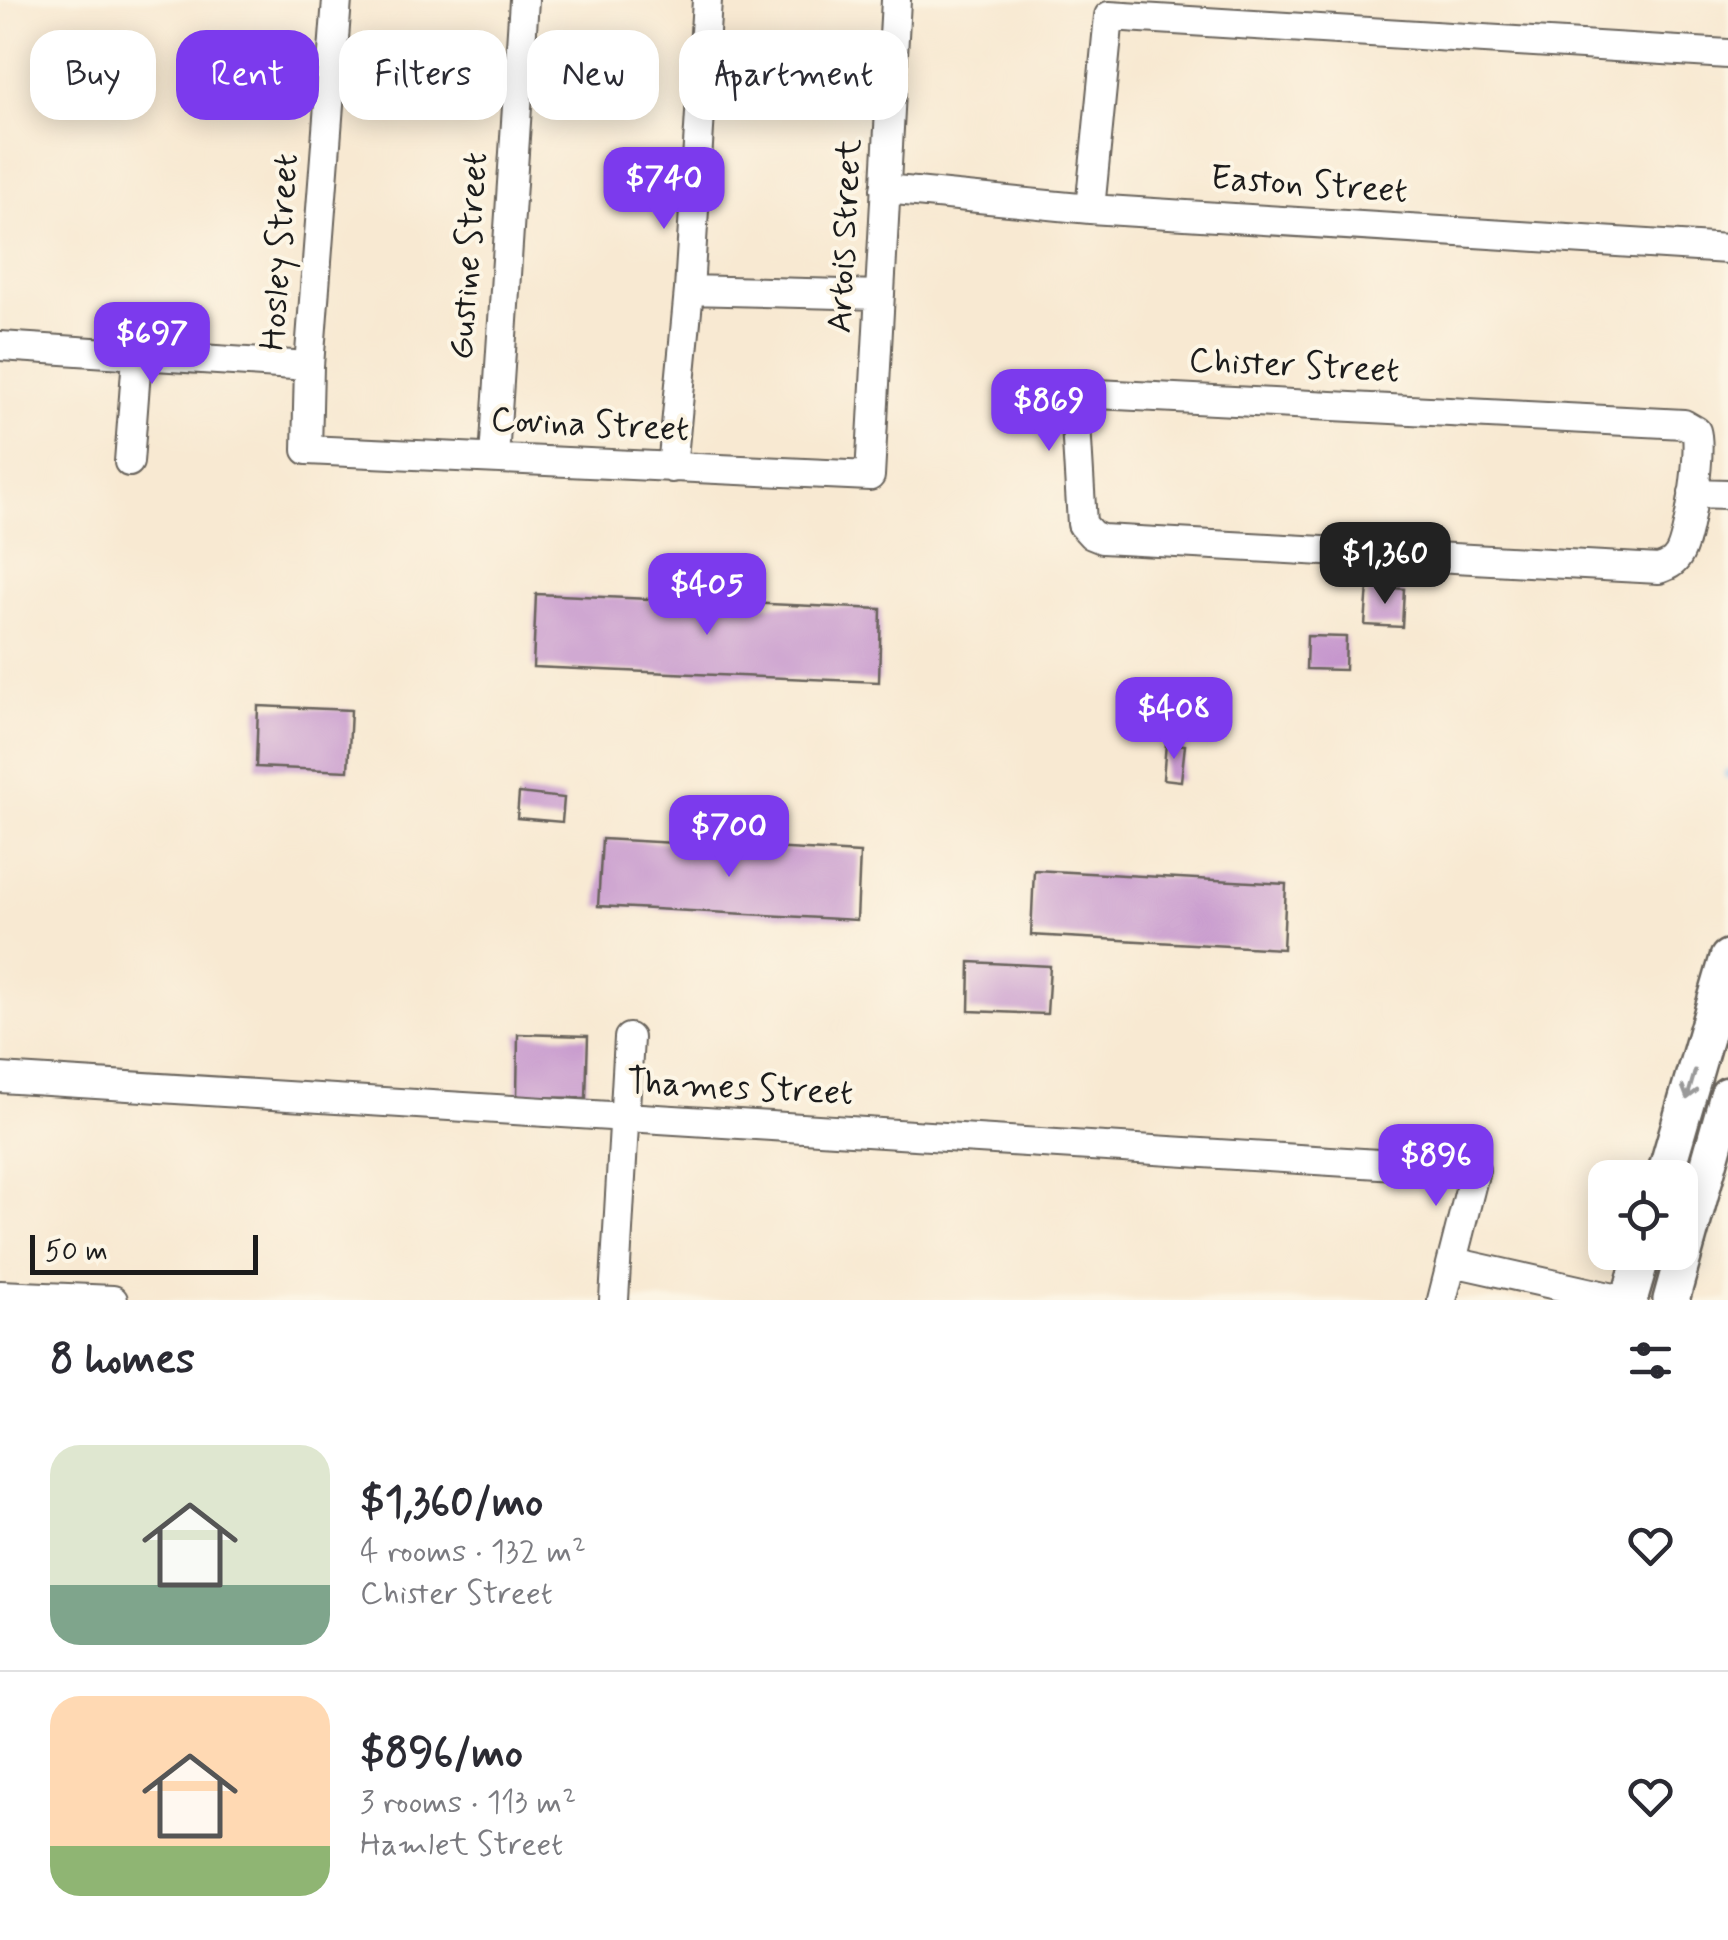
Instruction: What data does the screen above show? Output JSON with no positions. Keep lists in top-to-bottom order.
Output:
{
  "streets": {
    "street": [
      "Easton Street",
      "Artois Street",
      "Hosley Street",
      "Gustine Street",
      "Chister Street",
      "Covina Street",
      "Thames Street"
    ]
  },
  "crossings": [
    ["Easton Street", "Artois Street"],
    ["Artois Street", "Covina Street"],
    ["Hosley Street", "Covina Street"],
    ["Gustine Street", "Covina Street"]
  ],
  "scale_bar": "50 m",
  "page": {
    "chip": [
      "Buy",
      "Rent",
      "Filters",
      "New",
      "Apartment"
    ],
    "price": [
      "$740",
      "$697",
      "$869",
      "$1,360",
      "$405",
      "$408",
      "$700",
      "$896"
    ],
    "scale": "50 m",
    "heading": "8 homes",
    "list": [
      {
        "name": "$1,360/mo",
        "note": "4 rooms · 132 m² · Chister Street"
      },
      {
        "name": "$896/mo",
        "note": "3 rooms · 113 m² · Hamlet Street"
      }
    ]
  }
}
